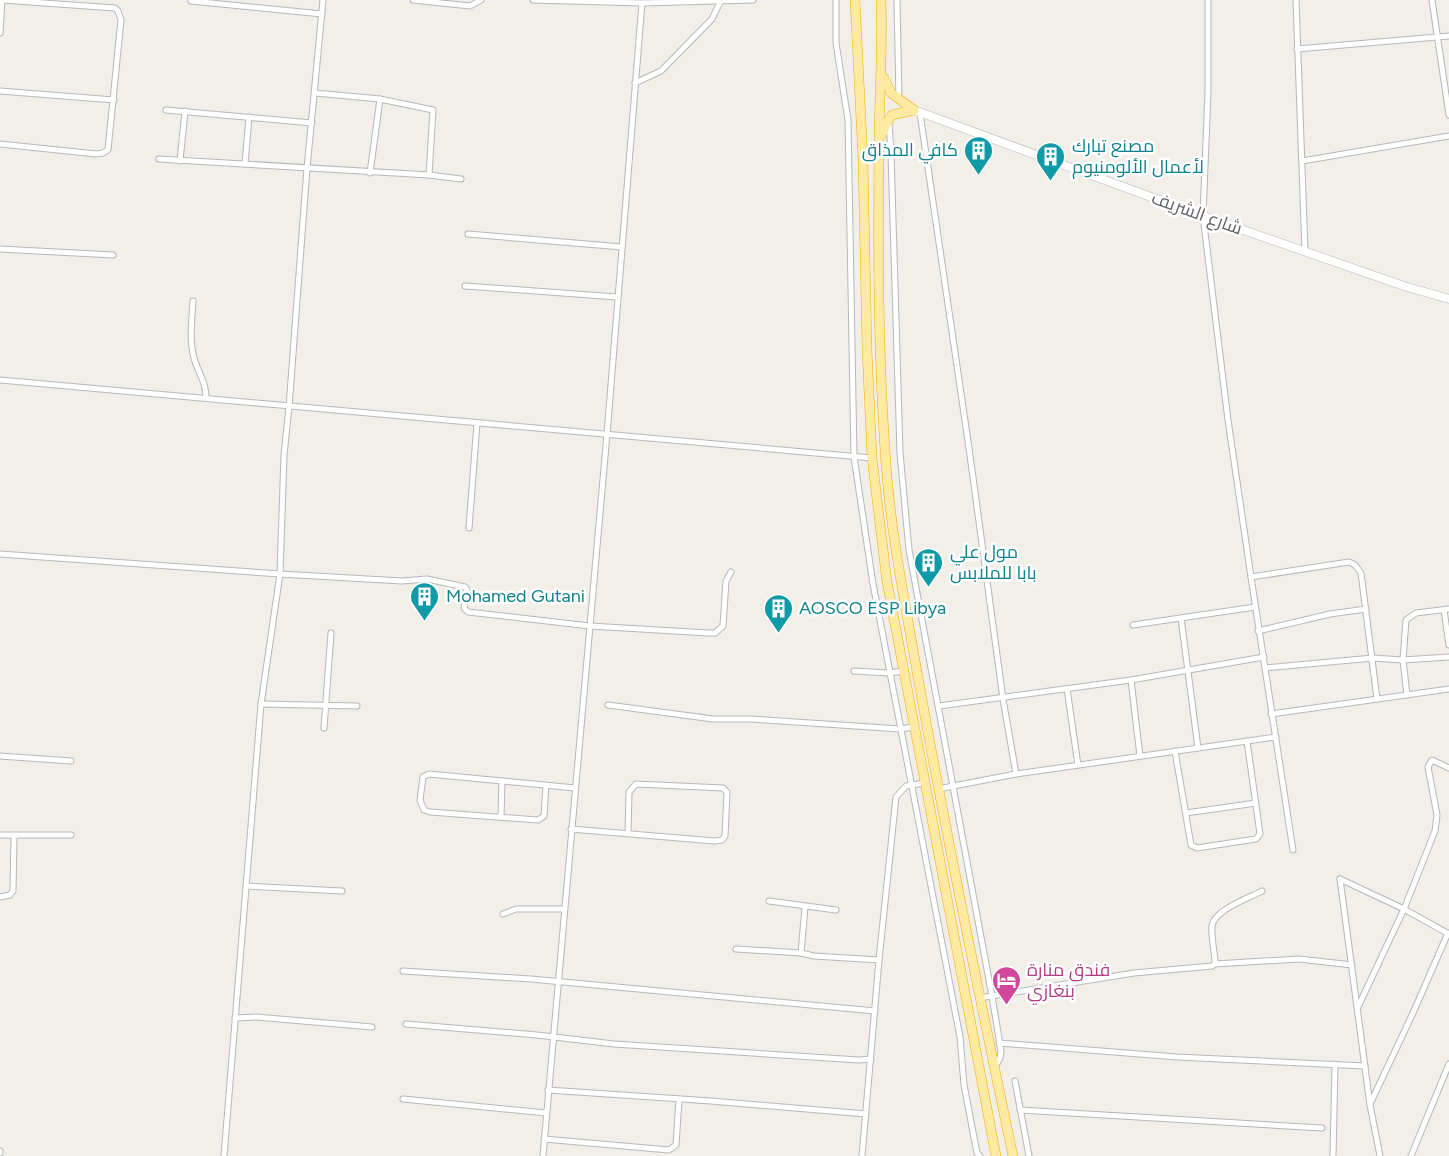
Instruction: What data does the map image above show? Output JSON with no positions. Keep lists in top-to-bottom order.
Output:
{
  "streets": {
    "main road": ["شارع الشريف"]
  },
  "places": {
    "building": [
      "كافي المذاق",
      "مصنع تبارك لأعمال الألومنيوم",
      "مول علي بابا للملابس",
      "Mohamed Gutani",
      "AOSCO ESP Libya"
    ],
    "hotel": ["فندق منارة بنغازي"]
  }
}
